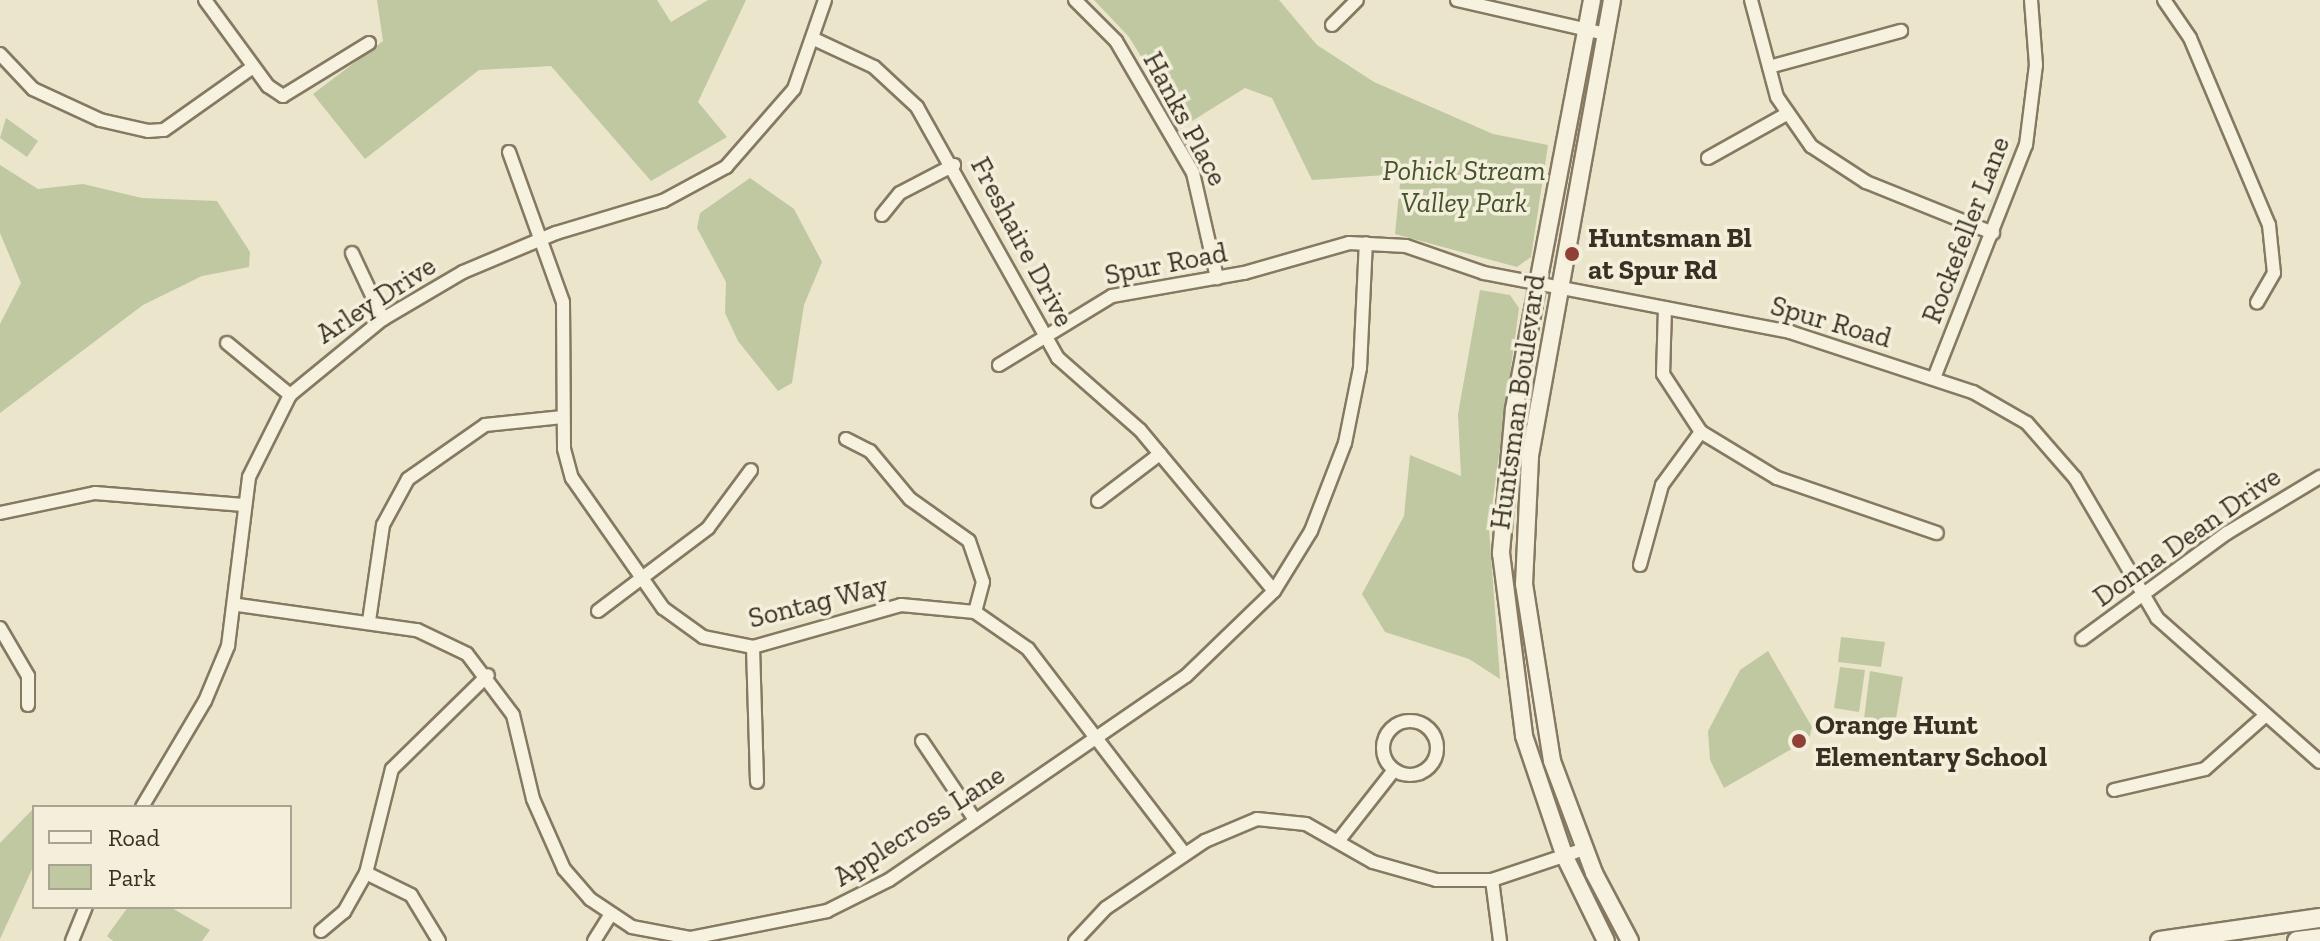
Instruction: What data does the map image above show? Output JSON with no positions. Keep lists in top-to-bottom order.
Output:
{
  "streets": {
    "street": [
      "Hanks Place",
      "Rockefeller Lane",
      "Freshaire Drive",
      "Spur Road",
      "Arley Drive",
      "Huntsman Boulevard",
      "Donna Dean Drive",
      "Sontag Way",
      "Applecross Lane"
    ]
  },
  "crossings": [
    ["Hanks Place", "Spur Road"],
    ["Rockefeller Lane", "Spur Road"],
    ["Freshaire Drive", "Spur Road"],
    ["Freshaire Drive", "Arley Drive"],
    ["Freshaire Drive", "Applecross Lane"],
    ["Spur Road", "Huntsman Boulevard"],
    ["Spur Road", "Donna Dean Drive"],
    ["Spur Road", "Applecross Lane"],
    ["Arley Drive", "Sontag Way"],
    ["Arley Drive", "Applecross Lane"],
    ["Sontag Way", "Applecross Lane"]
  ],
  "parks": ["Pohick Stream Valley Park"],
  "places": ["Huntsman Bl at Spur Rd", "Orange Hunt Elementary School"],
  "legend": ["Road", "Park"]
}
